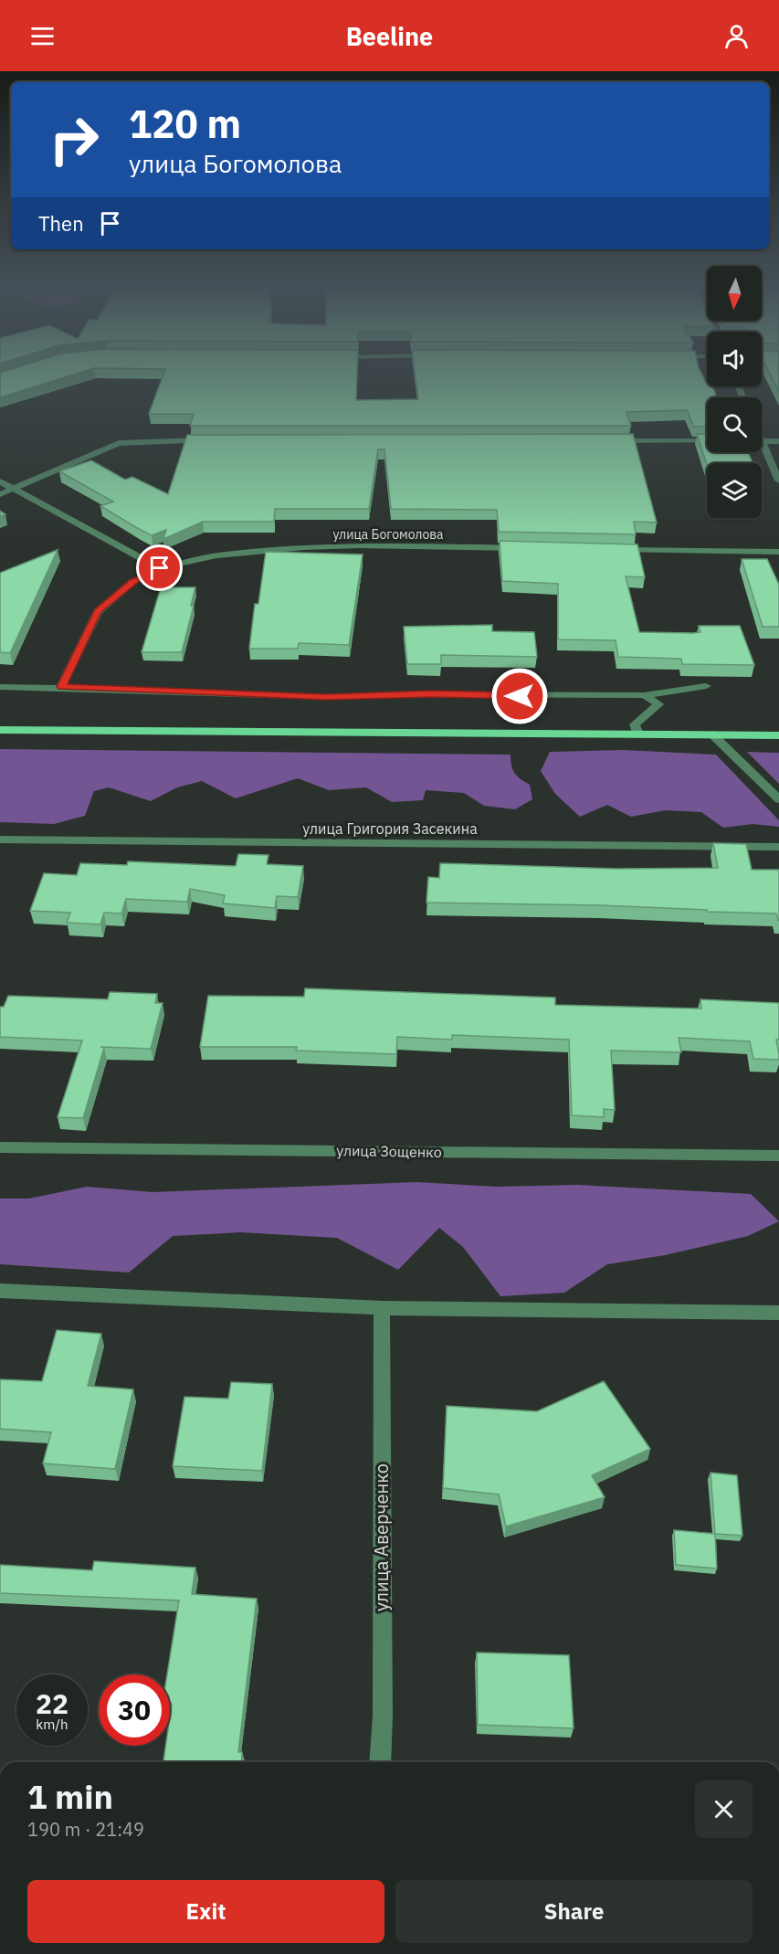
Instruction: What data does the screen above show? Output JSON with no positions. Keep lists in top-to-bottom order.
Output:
{
  "streets": {
    "street": [
      "улица Богомолова",
      "улица Григория Засекина",
      "улица Зощенко",
      "улица Аверченко"
    ]
  },
  "north": "bottom",
  "page": {
    "header": "Beeline",
    "turn": ["120 m", "улица Богомолова"],
    "then": "Then",
    "speed": "22 km/h",
    "limit": "30",
    "heading": ["1 min", "190 m · 21:49"],
    "buttons": ["Exit", "Share"]
  }
}
